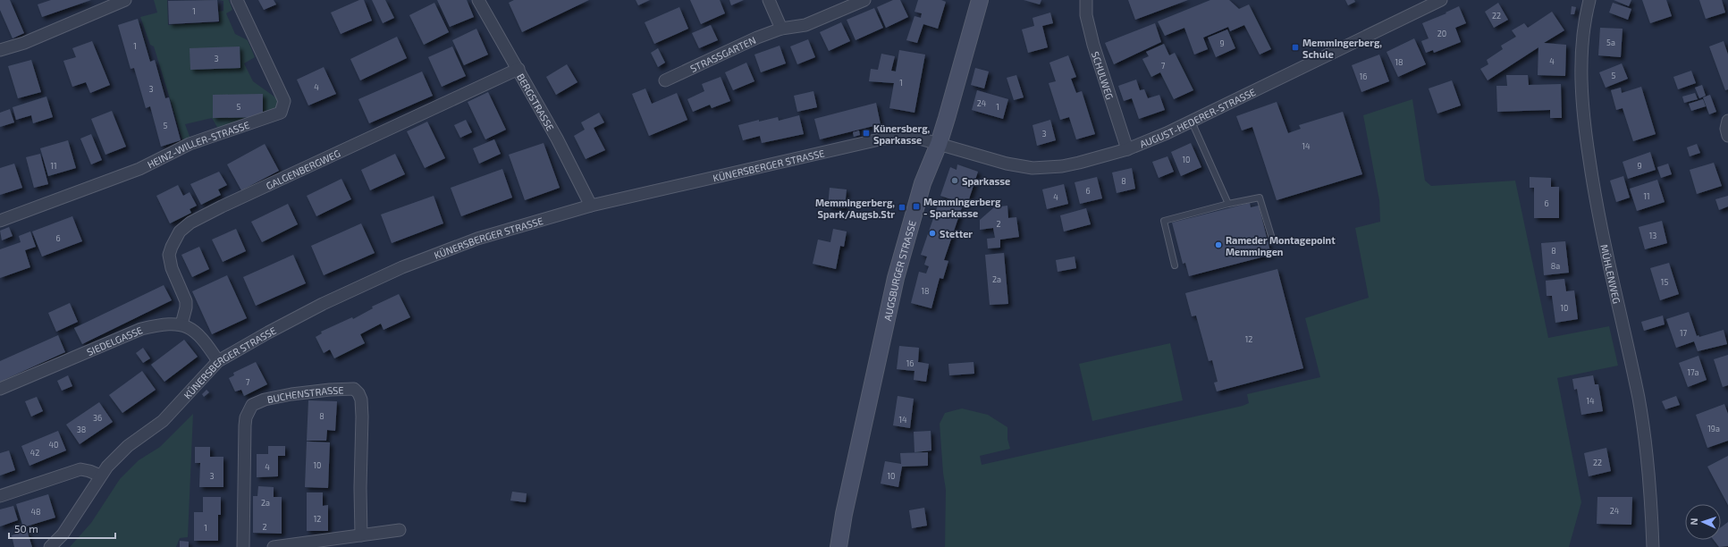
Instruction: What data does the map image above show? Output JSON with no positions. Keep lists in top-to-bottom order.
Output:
{
  "streets": {
    "street": [
      "STRASSGARTEN",
      "SCHULWEG",
      "BERGSTRASSE",
      "AUGUST-HEDERER-STRASSE",
      "HEINZ-WILLER-STRASSE",
      "KÜNERSBERGER STRASSE",
      "GALGENBERGWEG",
      "AUGSBURGER STRASSE",
      "MÜHLENWEG",
      "SIEDELGASSE",
      "BUCHENSTRASSE"
    ]
  },
  "crossings": [
    ["SCHULWEG", "AUGUST-HEDERER-STRASSE"],
    ["BERGSTRASSE", "KÜNERSBERGER STRASSE"],
    ["BERGSTRASSE", "GALGENBERGWEG"],
    ["AUGUST-HEDERER-STRASSE", "KÜNERSBERGER STRASSE"],
    ["AUGUST-HEDERER-STRASSE", "AUGSBURGER STRASSE"],
    ["KÜNERSBERGER STRASSE", "AUGSBURGER STRASSE"],
    ["KÜNERSBERGER STRASSE", "SIEDELGASSE"],
    ["GALGENBERGWEG", "SIEDELGASSE"]
  ],
  "places": {
    "transit": [
      "Memmingerberg, Schule",
      "Künersberg, Sparkasse",
      "Memmingerberg - Sparkasse",
      "Memmingerberg, Spark/Augsb.Str"
    ],
    "other": ["Sparkasse", "Stetter", "Rameder Montagepoint Memmingen"]
  },
  "house_numbers": [
    "1",
    "22",
    "20",
    "5a",
    "9",
    "1",
    "3",
    "4",
    "18",
    "7",
    "5",
    "16",
    "1",
    "4",
    "3",
    "24",
    "5",
    "1",
    "5",
    "3",
    "14",
    "10",
    "11",
    "9",
    "8",
    "6",
    "11",
    "4",
    "6",
    "2",
    "13",
    "6",
    "8",
    "8a",
    "2a",
    "15",
    "18",
    "10",
    "17",
    "12",
    "16",
    "17a",
    "7",
    "14",
    "8",
    "36",
    "14",
    "19a",
    "38",
    "40",
    "42",
    "22",
    "10",
    "4",
    "3",
    "10",
    "2a",
    "24",
    "48",
    "12",
    "2",
    "1"
  ],
  "scale_bar": "50 m",
  "north": "left"
}
